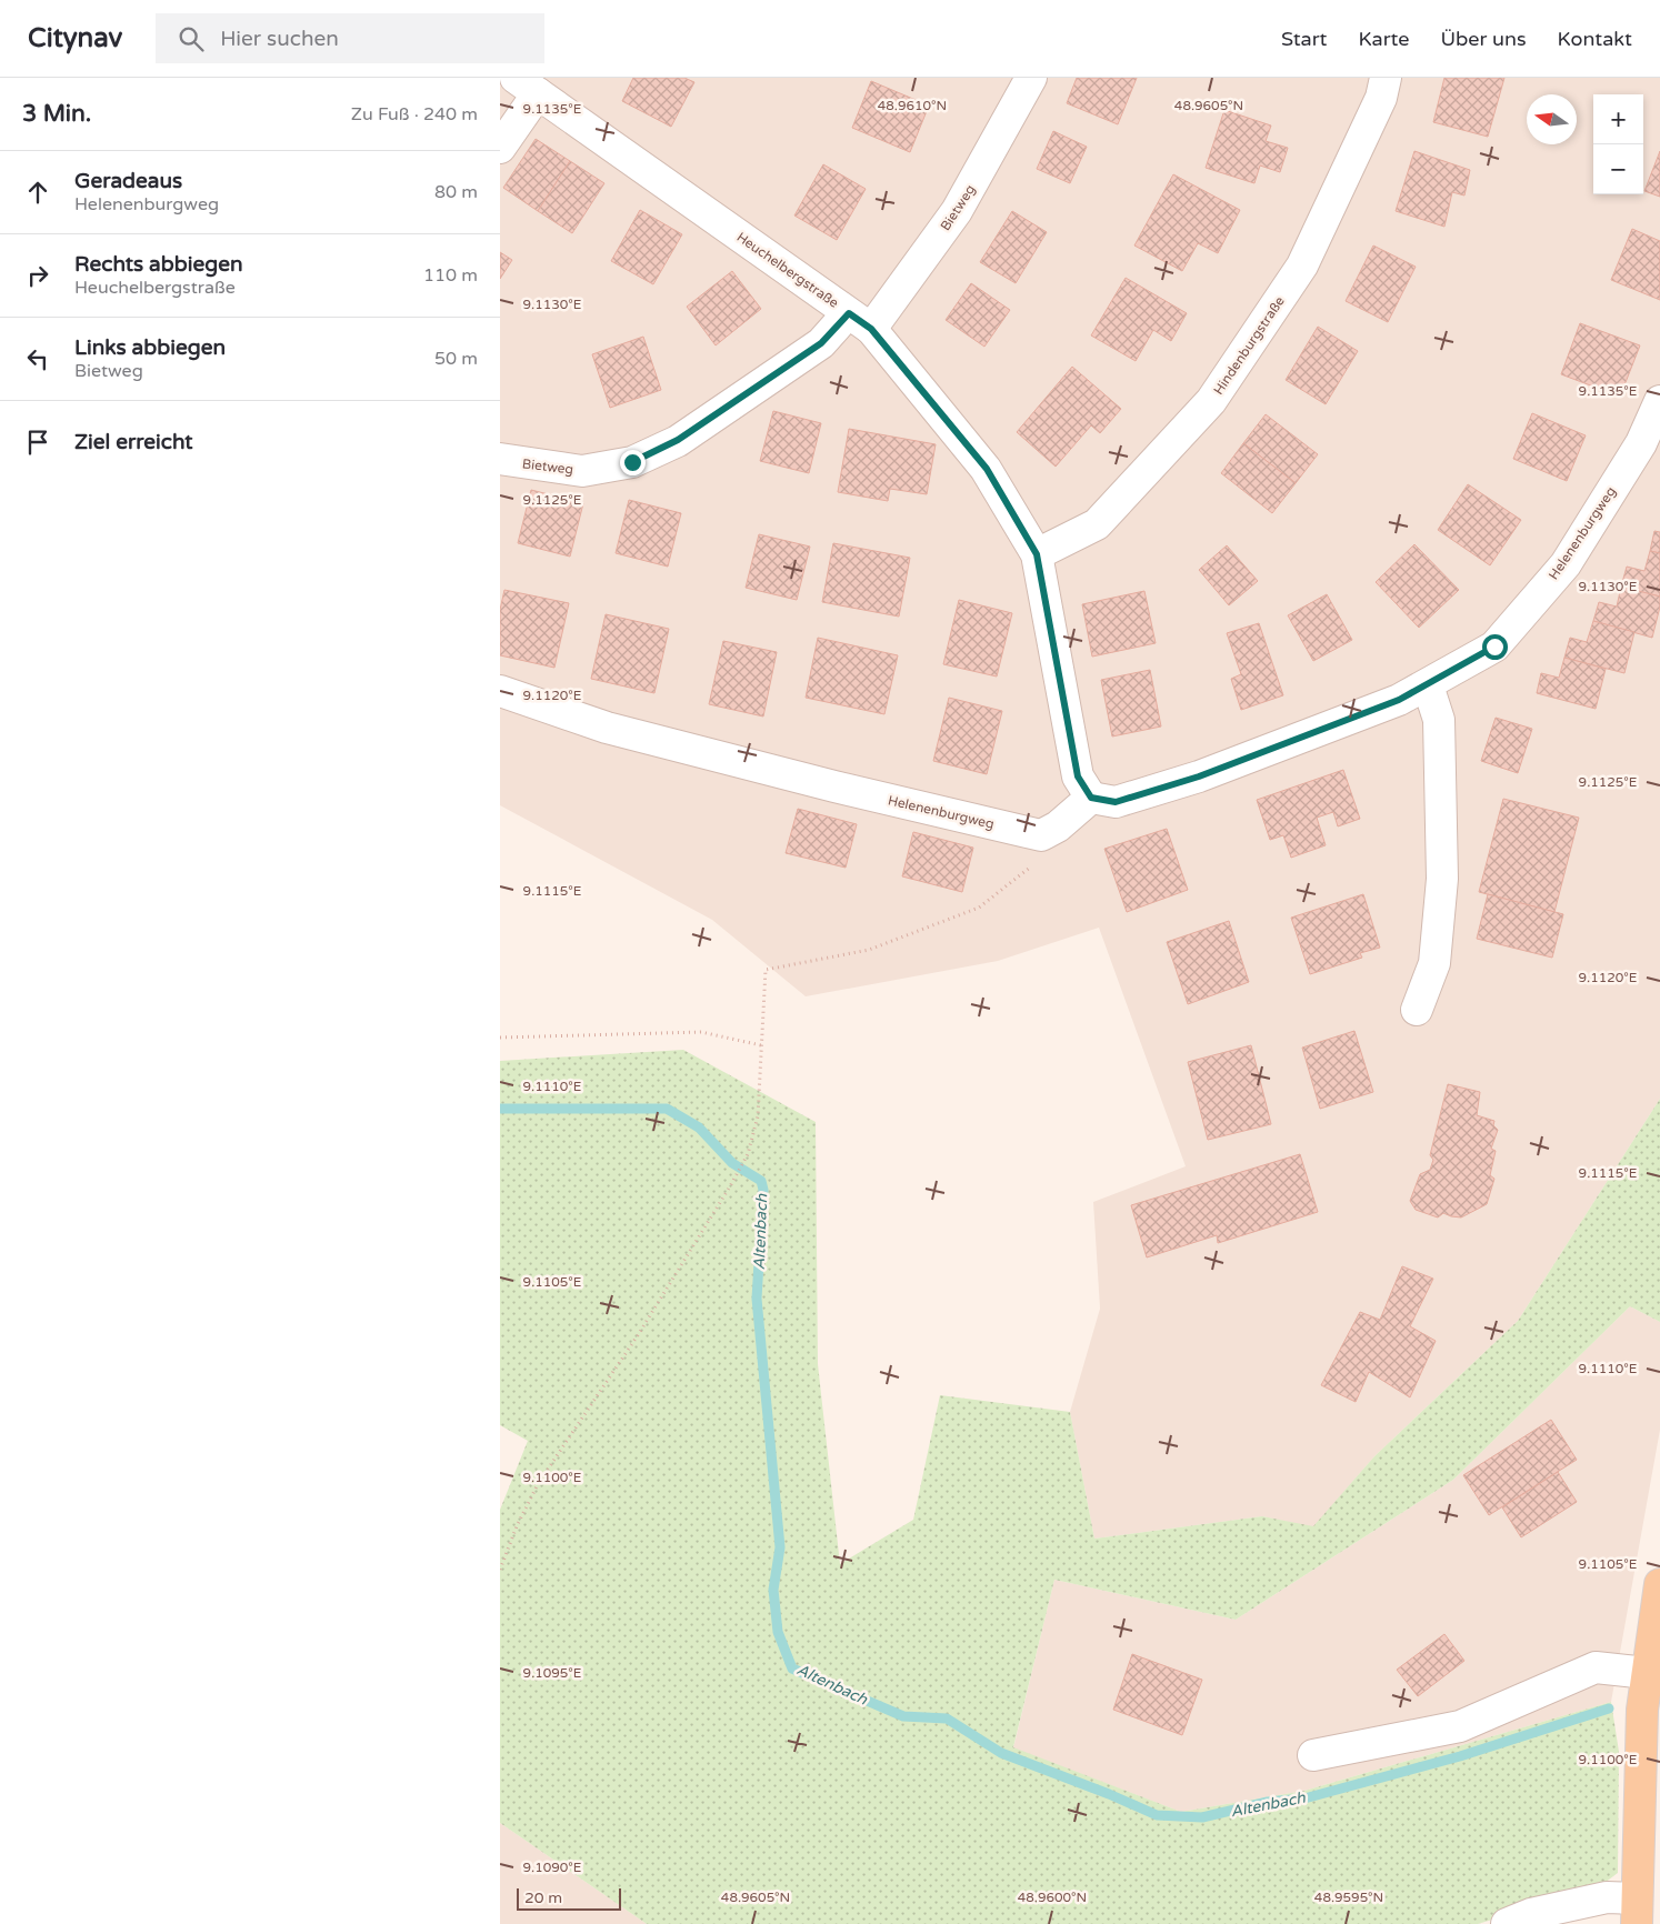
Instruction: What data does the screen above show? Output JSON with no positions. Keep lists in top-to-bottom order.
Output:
{
  "streets": {
    "street": [
      "Bietweg",
      "Heuchelbergstraße",
      "Hindenburgstraße",
      "Helenenburgweg"
    ]
  },
  "crossings": [
    ["Bietweg", "Heuchelbergstraße"],
    ["Heuchelbergstraße", "Hindenburgstraße"],
    ["Heuchelbergstraße", "Helenenburgweg"]
  ],
  "water": ["Altenbach"],
  "scale_bar": "20 m",
  "north": "left",
  "page": {
    "header": "Citynav",
    "search": "Hier suchen",
    "nav": [
      "Start",
      "Karte",
      "Über uns",
      "Kontakt"
    ],
    "heading": ["3 Min.", "Zu Fuß · 240 m"],
    "map_buttons": ["+", "−"],
    "list": [
      ["Geradeaus", "Helenenburgweg", "80 m"],
      ["Rechts abbiegen", "Heuchelbergstraße", "110 m"],
      ["Links abbiegen", "Bietweg", "50 m"],
      "Ziel erreicht"
    ],
    "scale": "20 m"
  },
  "coordinates": [
    "48.9610°N",
    "48.9605°N",
    "9.1135°E",
    "9.1130°E",
    "9.1125°E",
    "9.1120°E",
    "9.1115°E",
    "9.1110°E",
    "9.1105°E",
    "9.1100°E",
    "9.1095°E",
    "9.1090°E",
    "48.9600°N",
    "48.9595°N"
  ]
}
